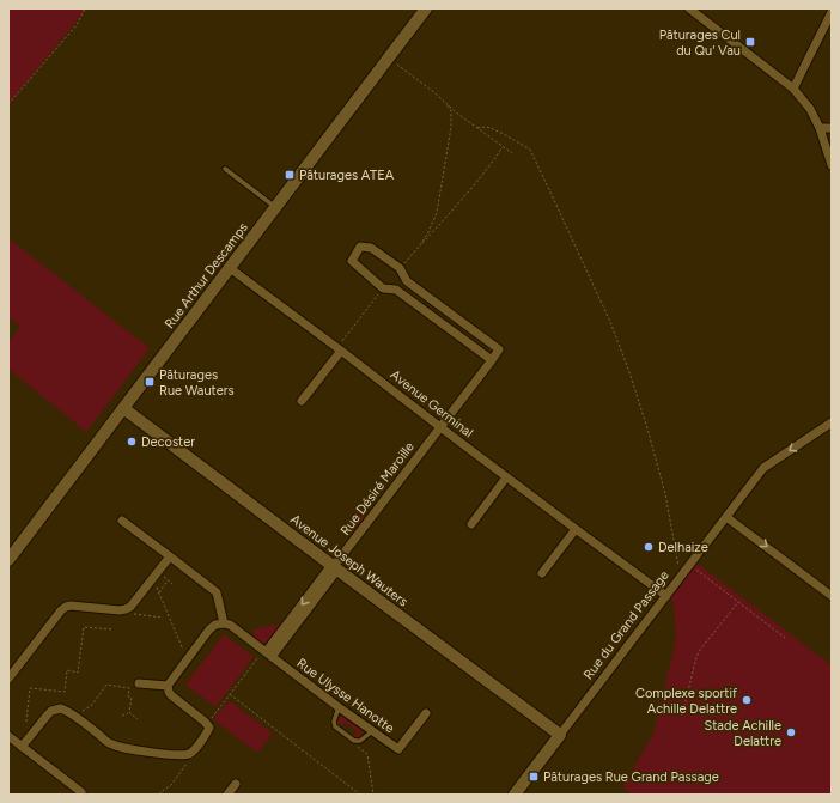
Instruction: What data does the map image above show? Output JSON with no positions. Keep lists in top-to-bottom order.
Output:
{
  "streets": {
    "street": [
      "Rue Arthur Descamps",
      "Avenue Germinal",
      "Rue Désiré Maroille",
      "Avenue Joseph Wauters",
      "Rue du Grand Passage",
      "Rue Ulysse Hanotte"
    ]
  },
  "crossings": [
    ["Rue Arthur Descamps", "Avenue Germinal"],
    ["Rue Arthur Descamps", "Avenue Joseph Wauters"],
    ["Avenue Germinal", "Rue Désiré Maroille"],
    ["Avenue Germinal", "Rue du Grand Passage"],
    ["Rue Désiré Maroille", "Avenue Joseph Wauters"],
    ["Rue Désiré Maroille", "Rue Ulysse Hanotte"],
    ["Avenue Joseph Wauters", "Rue du Grand Passage"]
  ],
  "places": {
    "transit": [
      "Pâturages Cul du Qu' Vau",
      "Pâturages ATEA",
      "Pâturages Rue Wauters",
      "Pâturages Rue Grand Passage"
    ],
    "other": [
      "Decoster",
      "Delhaize",
      "Complexe sportif Achille Delattre",
      "Stade Achille Delattre"
    ]
  }
}
